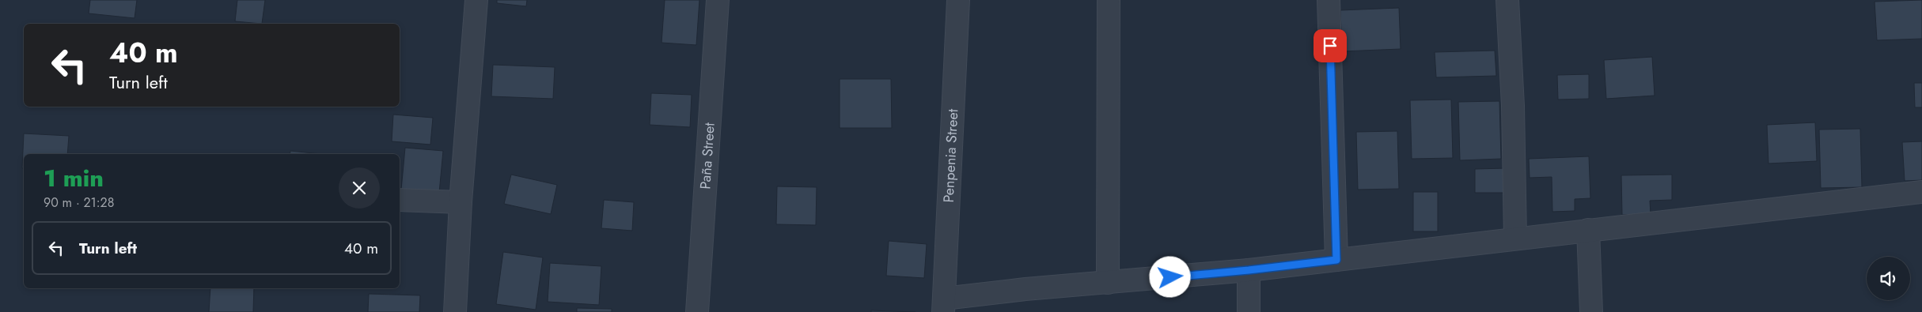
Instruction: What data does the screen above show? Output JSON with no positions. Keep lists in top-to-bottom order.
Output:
{
  "streets": {
    "street": ["Penpenia Street", "Paña Street"]
  },
  "page": {
    "turn": ["40 m", "Turn left"],
    "heading": ["1 min", "90 m · 21:28"],
    "list": [
      {
        "name": "Turn left",
        "value": "40 m"
      }
    ]
  }
}
